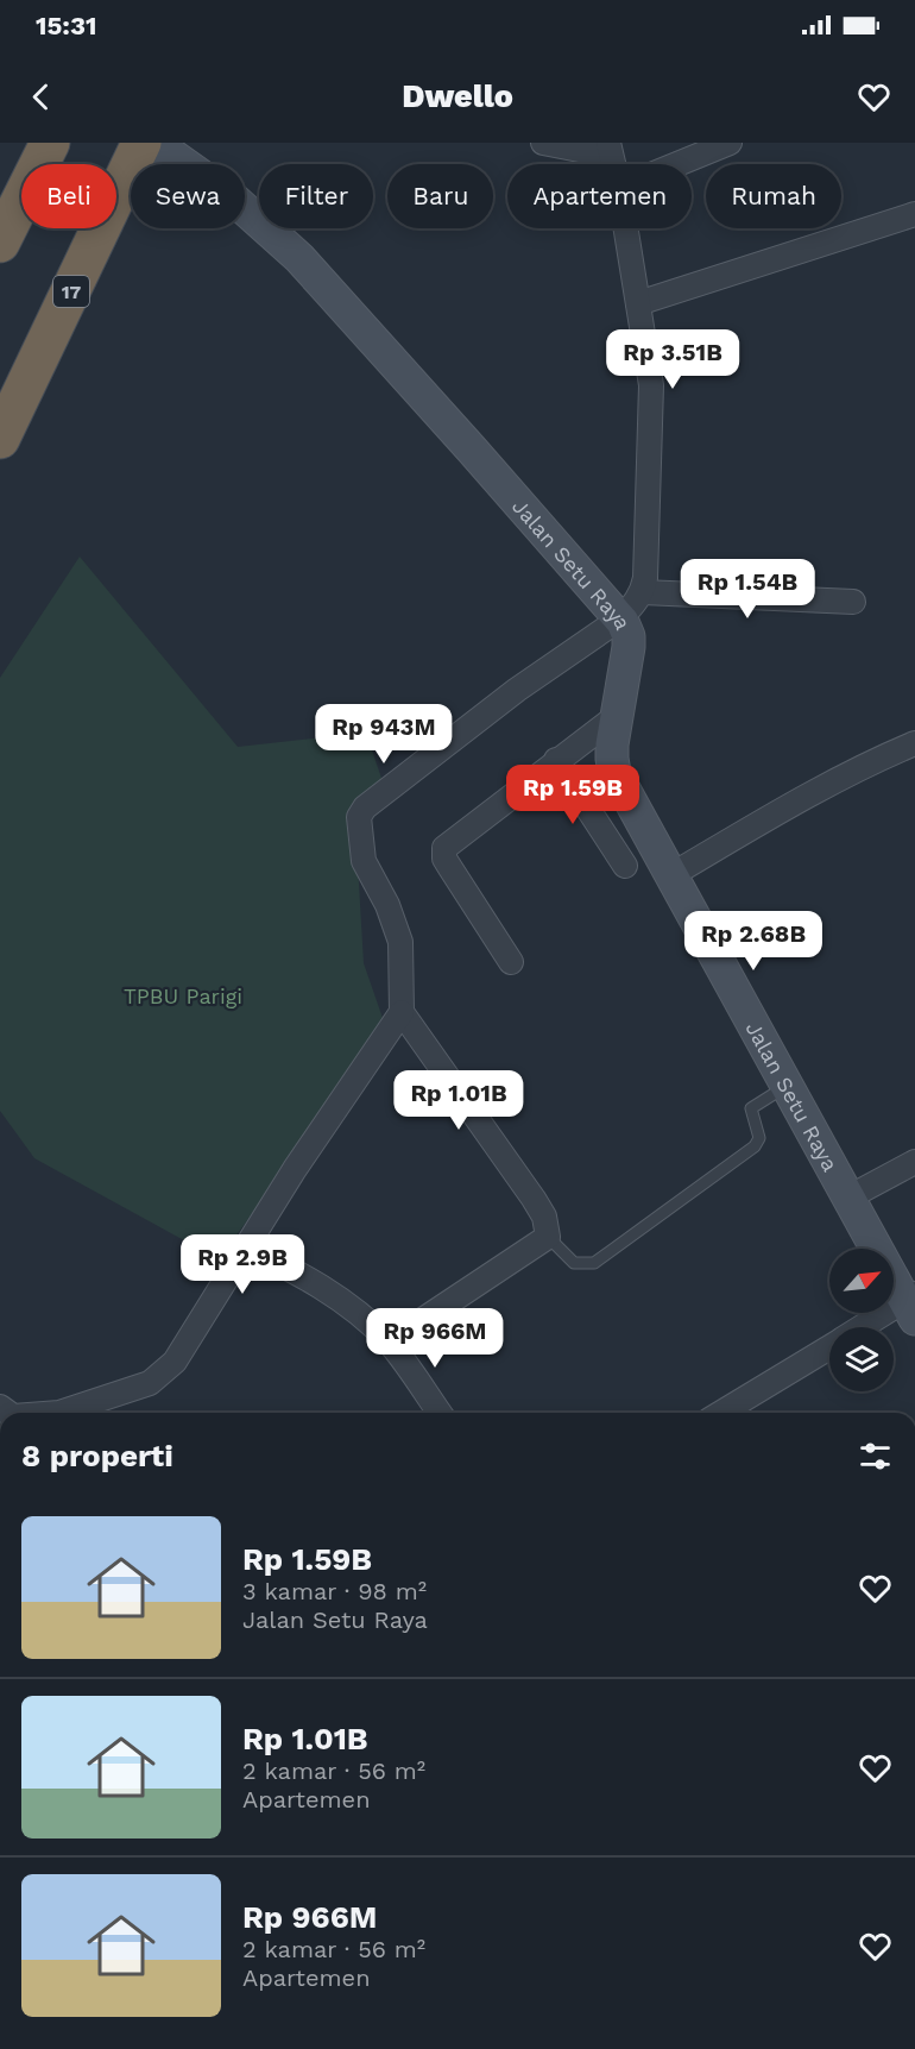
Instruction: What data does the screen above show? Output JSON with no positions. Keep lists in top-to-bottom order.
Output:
{
  "streets": {
    "highway": ["17"],
    "street": ["Jalan Setu Raya"]
  },
  "parks": ["TPBU Parigi"],
  "north": "top right",
  "page": {
    "status": "15:31",
    "header": "Dwello",
    "chip": [
      "Beli",
      "Sewa",
      "Filter",
      "Baru",
      "Apartemen",
      "Rumah"
    ],
    "price": [
      "Rp 3.51B",
      "Rp 1.54B",
      "Rp 943M",
      "Rp 1.59B",
      "Rp 2.68B",
      "Rp 1.01B",
      "Rp 2.9B",
      "Rp 966M"
    ],
    "heading": "8 properti",
    "list": [
      {
        "name": "Rp 1.59B",
        "note": "3 kamar · 98 m² · Jalan Setu Raya"
      },
      {
        "name": "Rp 1.01B",
        "note": "2 kamar · 56 m² · Apartemen"
      },
      {
        "name": "Rp 966M",
        "note": "2 kamar · 56 m² · Apartemen"
      }
    ]
  }
}
